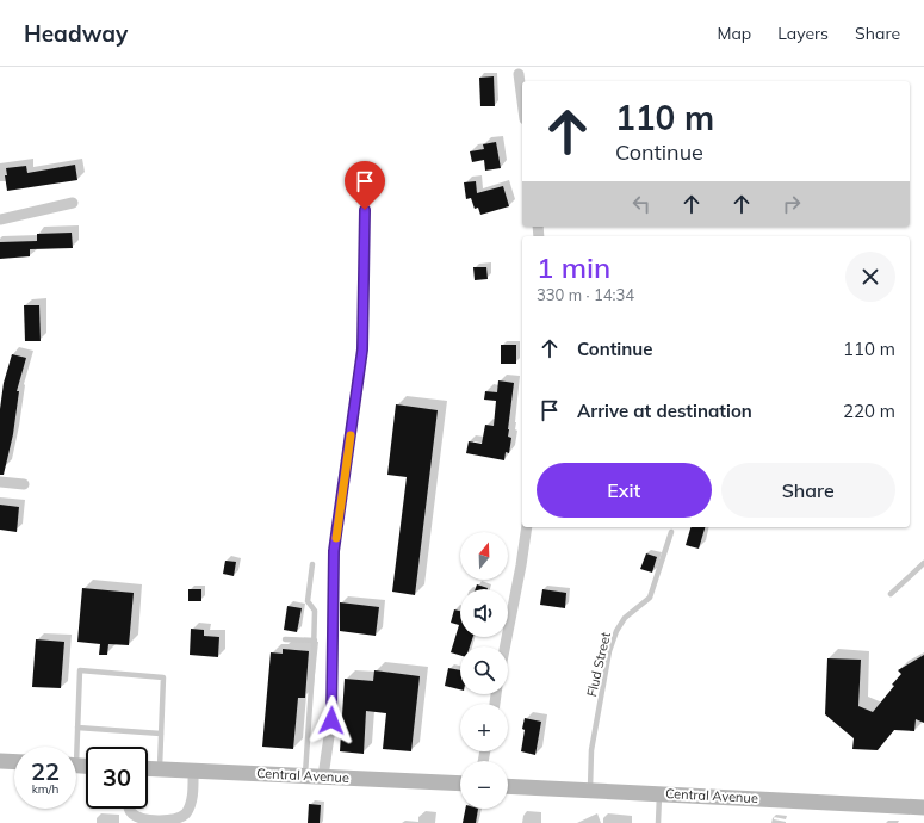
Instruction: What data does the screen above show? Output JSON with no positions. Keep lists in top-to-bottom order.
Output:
{
  "streets": {
    "street": ["Central Avenue"],
    "lane": ["Flud Street"]
  },
  "crossings": [
    ["Flud Street", "Central Avenue"]
  ],
  "north": "top",
  "page": {
    "header": "Headway",
    "nav": ["Map", "Layers", "Share"],
    "turn": ["110 m", "Continue"],
    "heading": ["1 min", "330 m · 14:34"],
    "list": [
      {
        "name": "Continue",
        "value": "110 m"
      },
      {
        "name": "Arrive at destination",
        "value": "220 m"
      }
    ],
    "buttons": ["Exit", "Share"],
    "map_buttons": ["+", "−"],
    "speed": "22 km/h",
    "limit": "30"
  }
}
